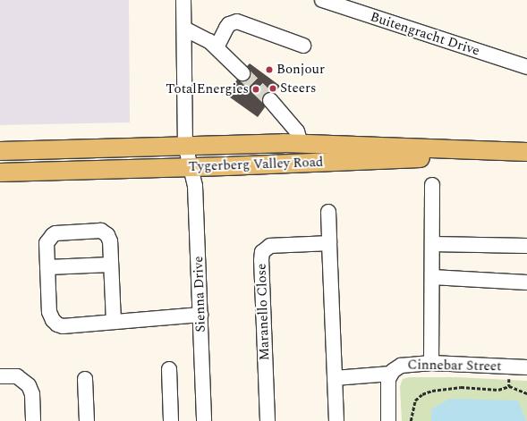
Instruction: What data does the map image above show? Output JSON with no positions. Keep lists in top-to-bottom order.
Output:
{
  "streets": {
    "main road": ["Tygerberg Valley Road"],
    "street": [
      "Buitengracht Drive",
      "Sienna Drive",
      "Maranello Close",
      "Cinnebar Street"
    ]
  },
  "crossings": [
    ["Tygerberg Valley Road", "Sienna Drive"]
  ],
  "places": ["Bonjour", "Steers", "TotalEnergies"]
}
